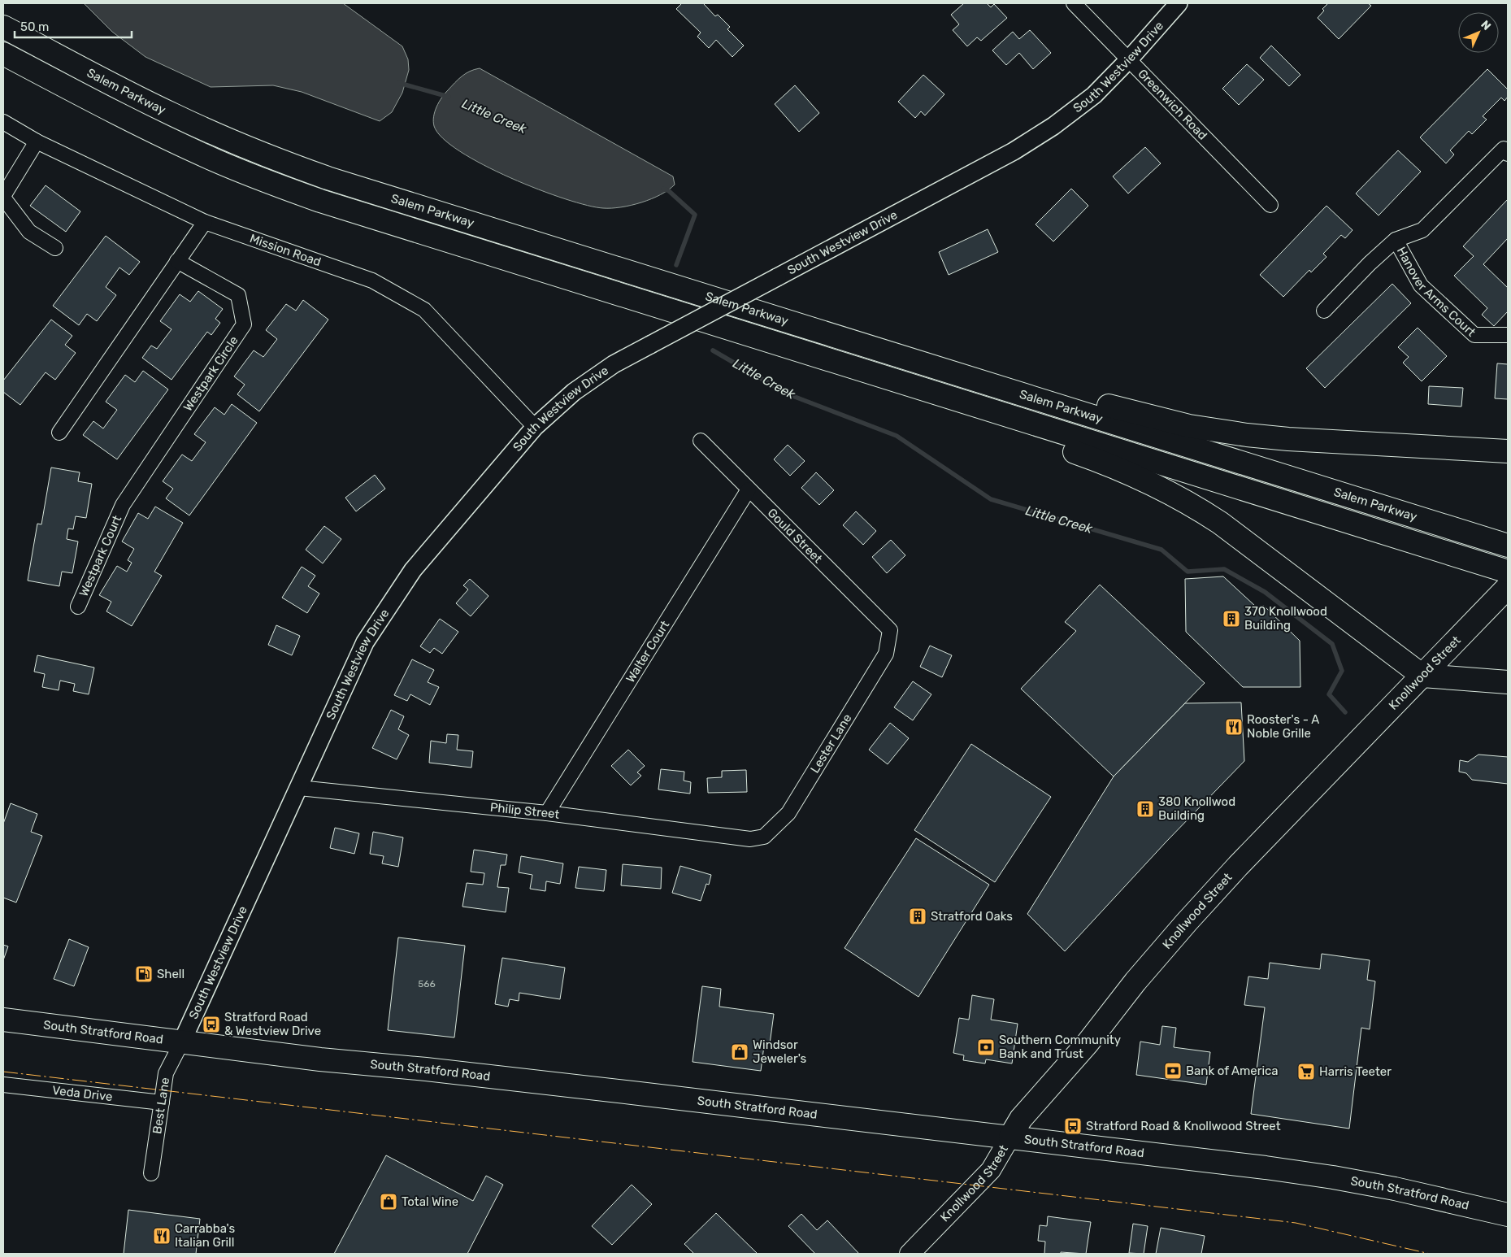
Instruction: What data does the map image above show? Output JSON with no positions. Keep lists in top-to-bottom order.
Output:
{
  "streets": {
    "main road": ["Salem Parkway", "Knollwood Street", "South Stratford Road"],
    "street": [
      "South Westview Drive",
      "Greenwich Road",
      "Mission Road",
      "Hanover Arms Court",
      "Westpark Circle",
      "Gould Street",
      "Westpark Court",
      "Walter Court",
      "Lester Lane",
      "Philip Street",
      "Veda Drive",
      "Best Lane"
    ]
  },
  "crossings": [
    ["South Westview Drive", "Greenwich Road"],
    ["South Westview Drive", "Mission Road"],
    ["South Westview Drive", "Philip Street"],
    ["South Westview Drive", "South Stratford Road"],
    ["South Westview Drive", "Best Lane"],
    ["Westpark Circle", "Westpark Court"],
    ["Gould Street", "Walter Court"],
    ["Gould Street", "Lester Lane"],
    ["Walter Court", "Philip Street"],
    ["Knollwood Street", "South Stratford Road"],
    ["Lester Lane", "Philip Street"],
    ["South Stratford Road", "Best Lane"],
    ["Veda Drive", "Best Lane"]
  ],
  "water": ["Little Creek"],
  "places": {
    "building": ["370 Knollwood Building", "380 Knollwod Building", "Stratford Oaks"],
    "restaurant": ["Rooster's - A Noble Grille", "Carrabba's Italian Grill"],
    "fuel station": ["Shell"],
    "bus stop": ["Stratford Road & Westview Drive", "Stratford Road & Knollwood Street"],
    "bank": ["Southern Community Bank and Trust", "Bank of America"],
    "shop": ["Windsor Jeweler's", "Total Wine"],
    "supermarket": ["Harris Teeter"]
  },
  "house_numbers": ["566"],
  "scale_bar": "50 m",
  "north": "top right"
}
